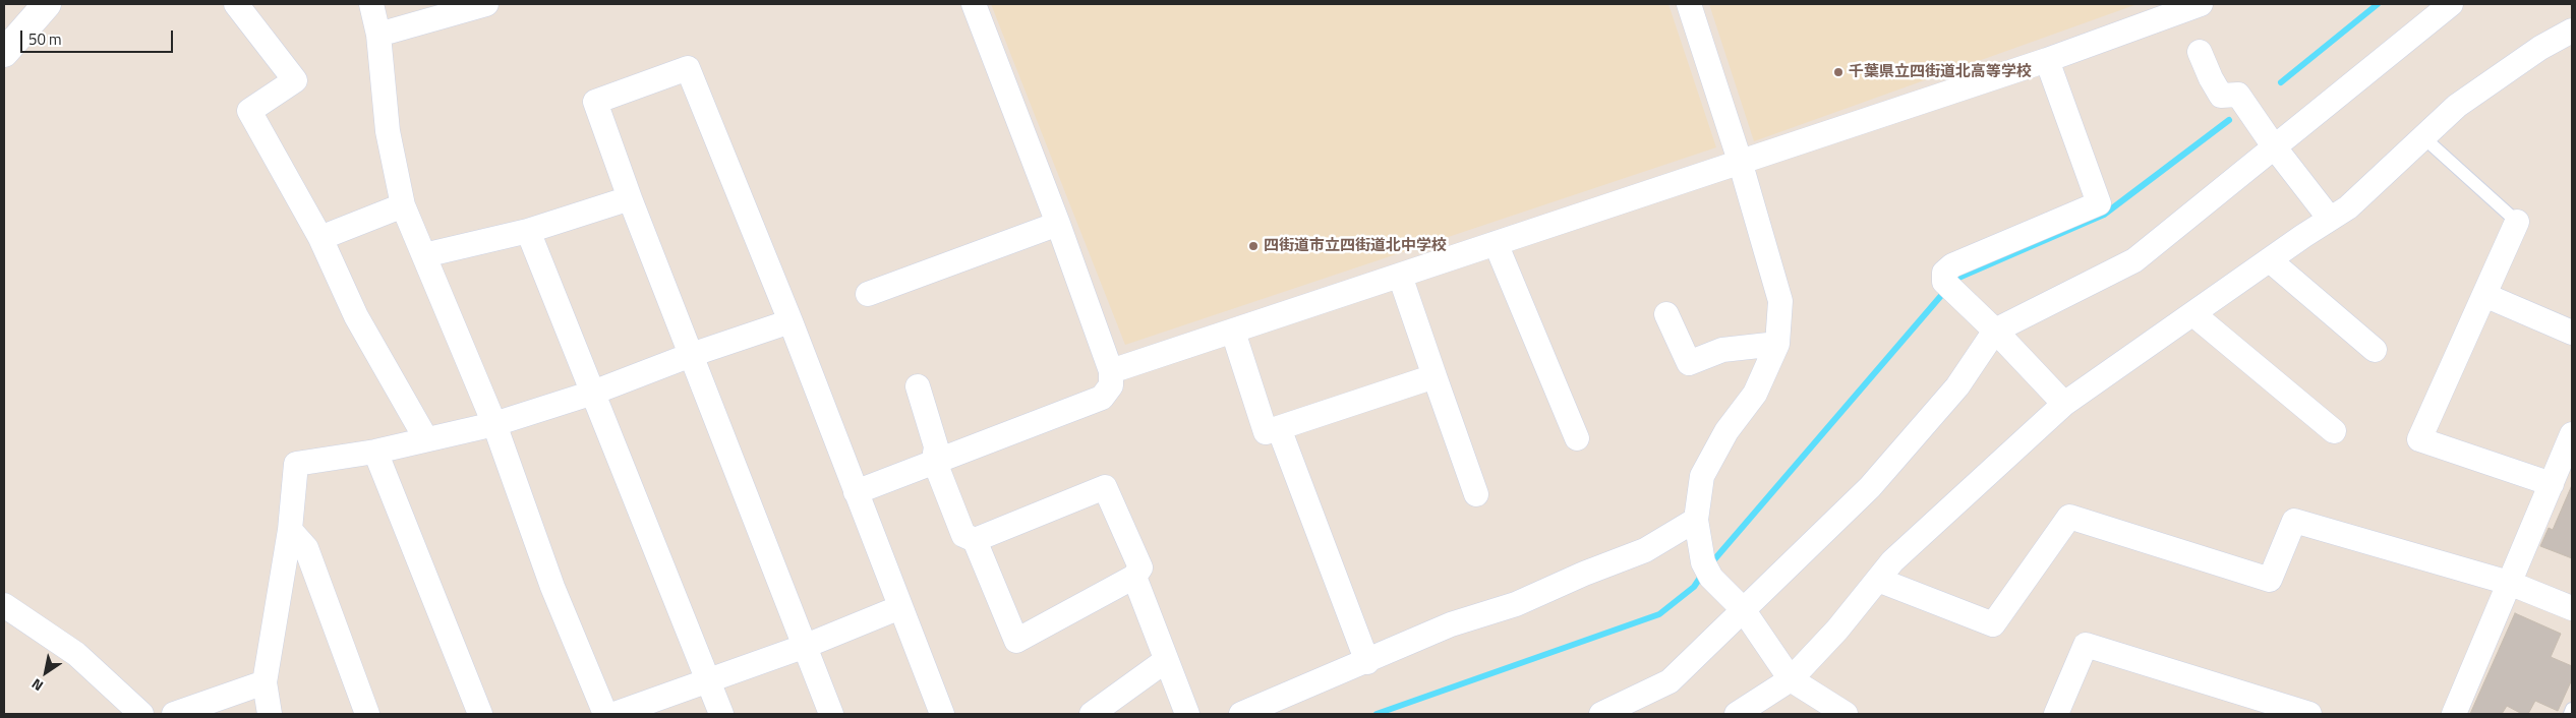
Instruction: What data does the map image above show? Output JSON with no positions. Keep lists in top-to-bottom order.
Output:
{
  "places": ["千葉県立四街道北高等学校", "四街道市立四街道北中学校"],
  "scale_bar": "50 m",
  "north": "bottom left"
}
